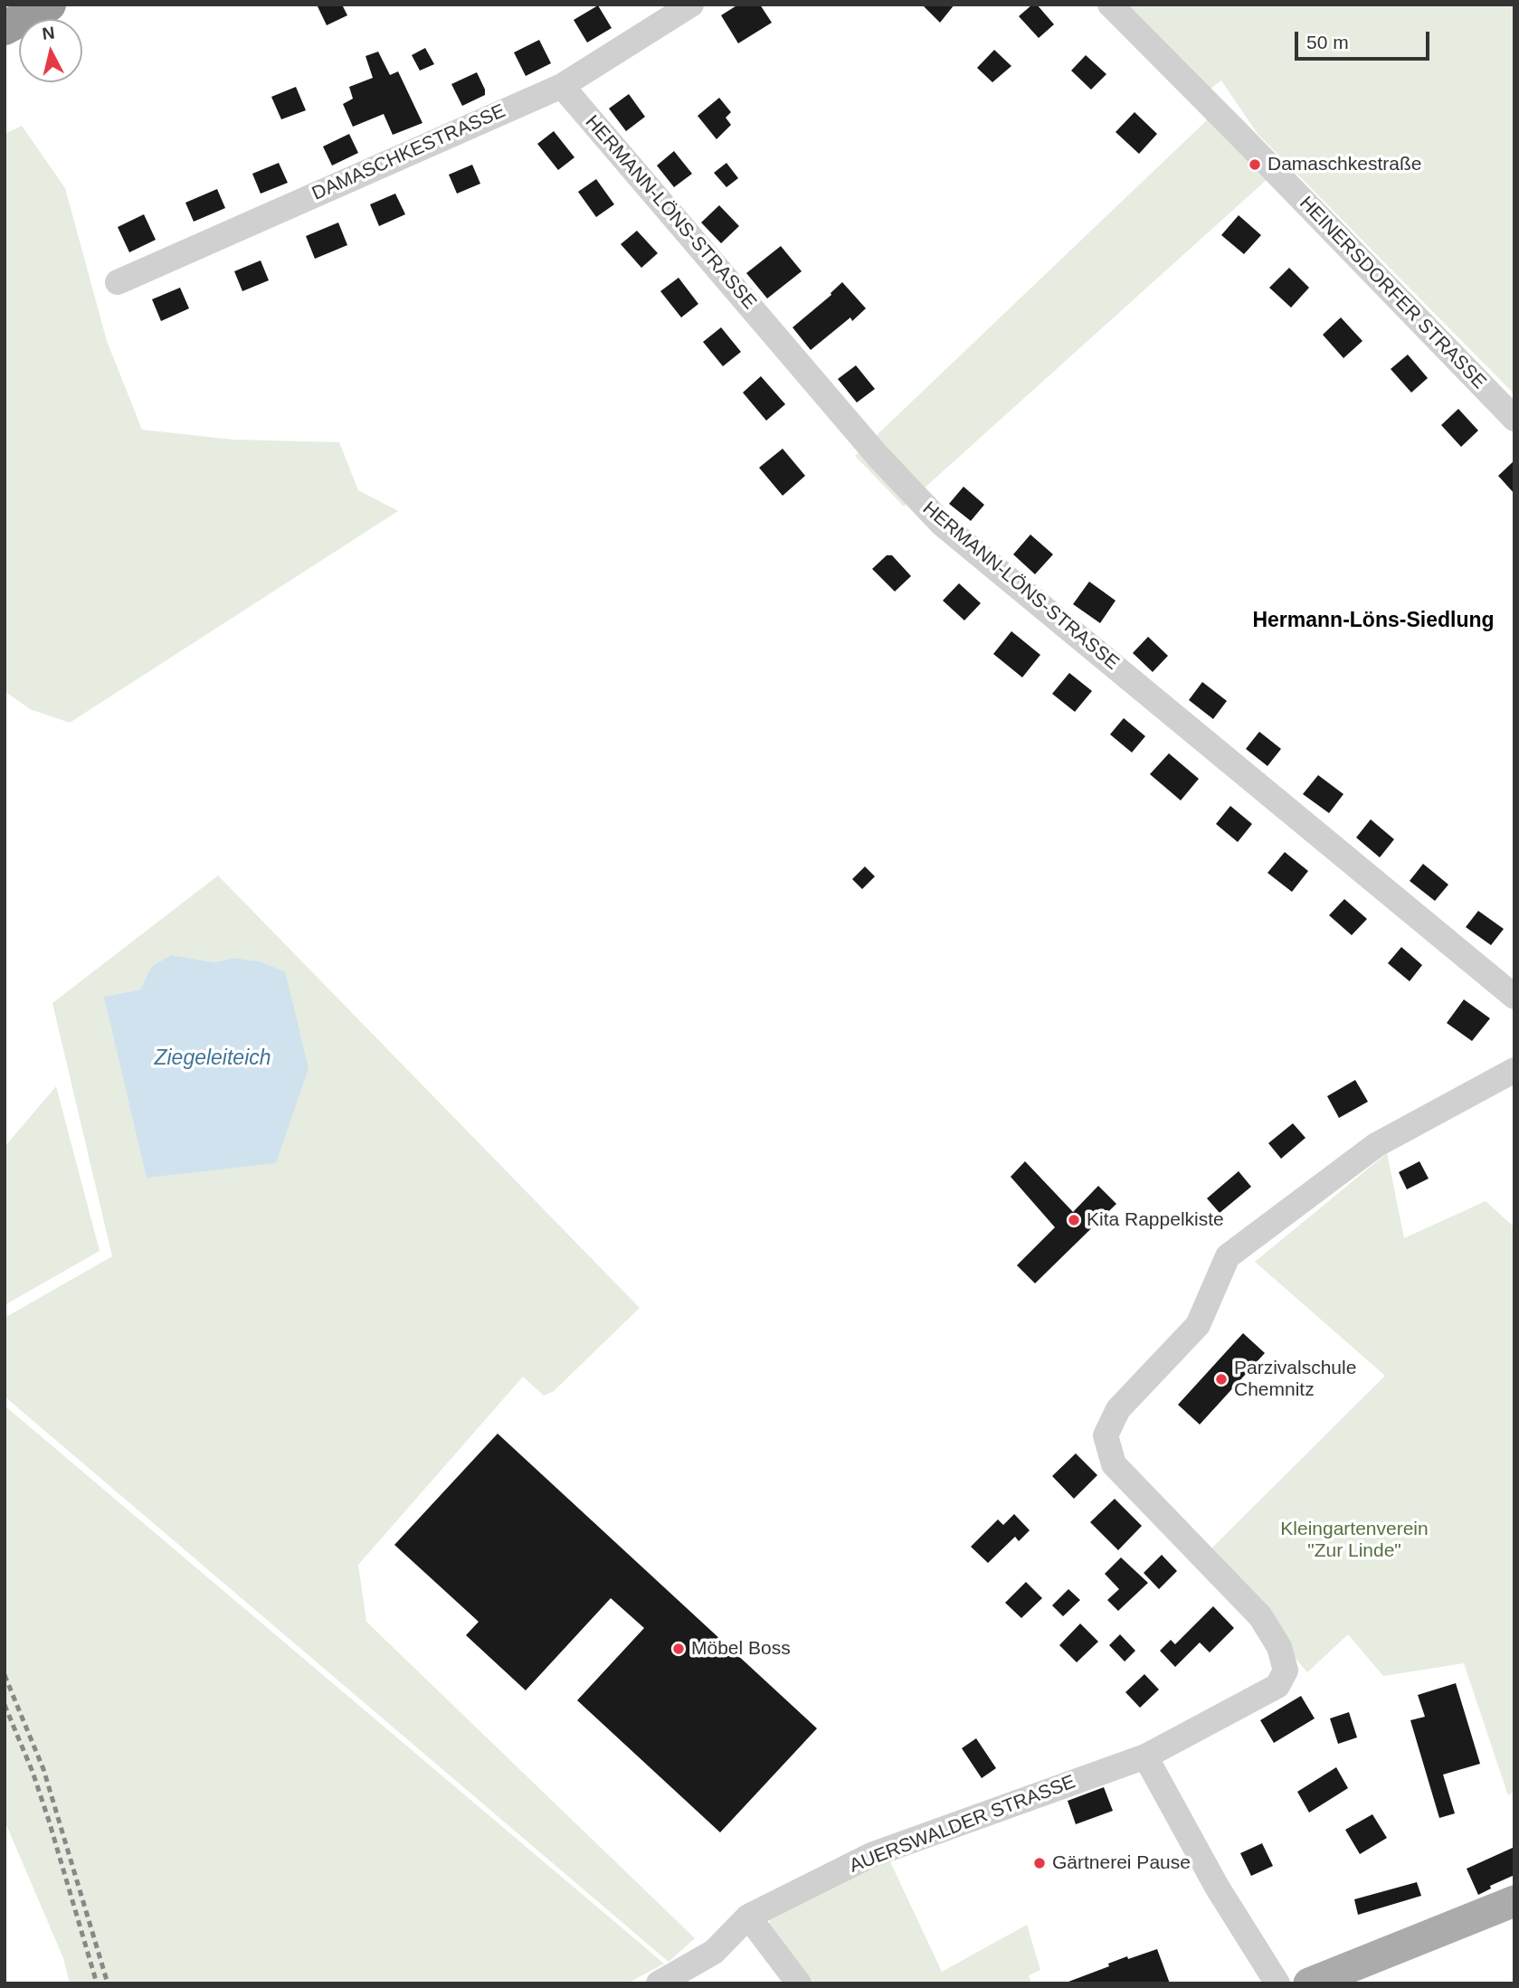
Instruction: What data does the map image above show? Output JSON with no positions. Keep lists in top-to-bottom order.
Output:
{
  "streets": {
    "street": [
      "DAMASCHKESTRASSE",
      "HERMANN-LÖNS-STRASSE",
      "HEINERSDORFER STRASSE",
      "AUERSWALDER STRASSE"
    ]
  },
  "crossings": [
    ["DAMASCHKESTRASSE", "HERMANN-LÖNS-STRASSE"]
  ],
  "districts": ["Hermann-Löns-Siedlung"],
  "water": ["Ziegeleiteich"],
  "parks": ["Kleingartenverein \"Zur Linde\""],
  "places": [
    "Damaschkestraße",
    "Kita Rappelkiste",
    "Parzivalschule Chemnitz",
    "Möbel Boss",
    "Gärtnerei Pause"
  ],
  "scale_bar": "50 m",
  "north": "top"
}
